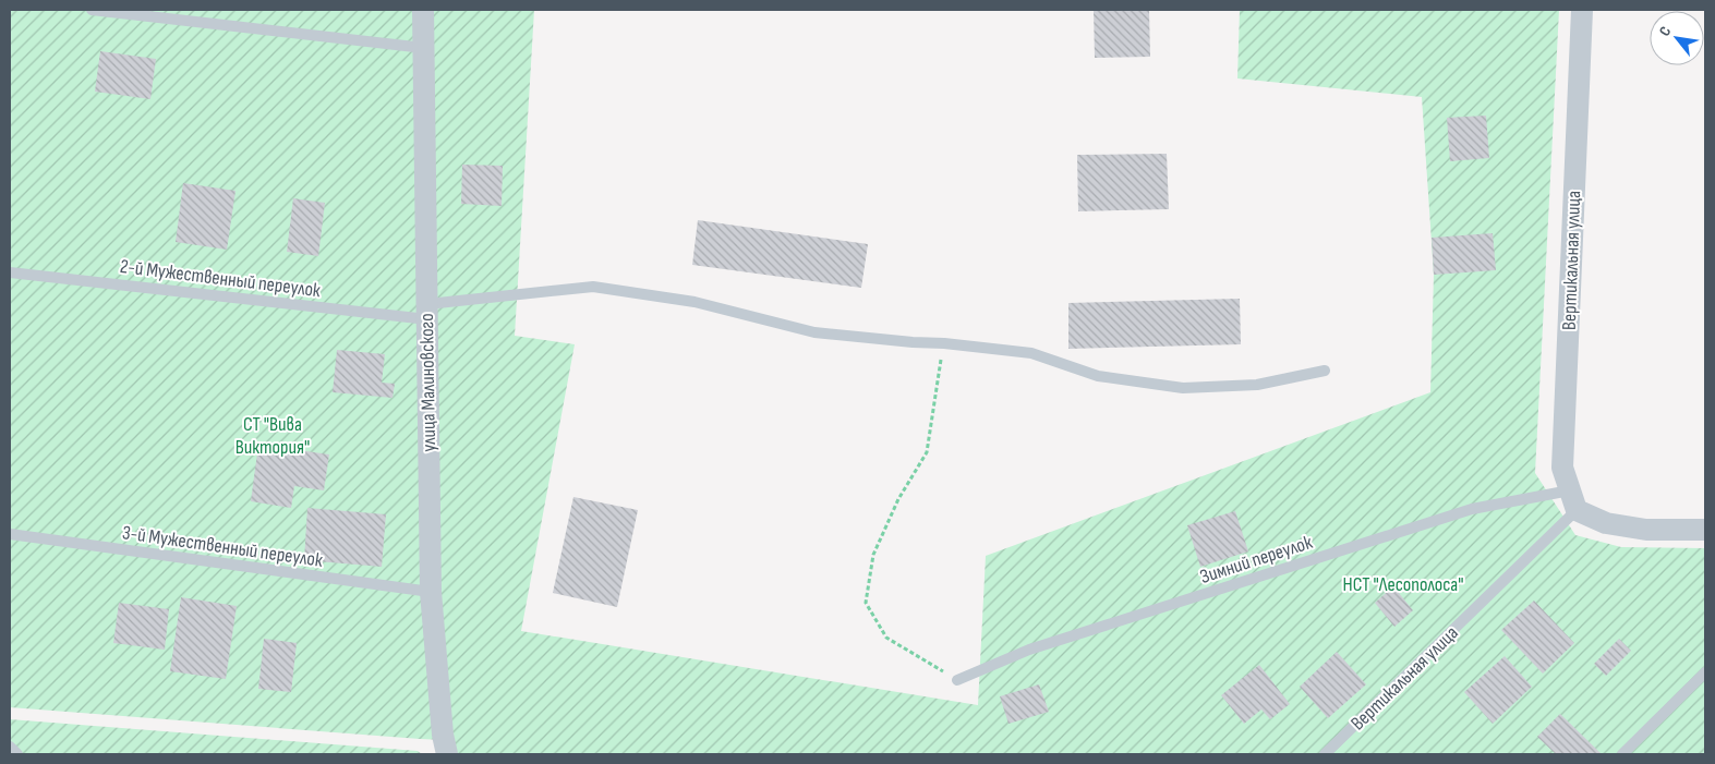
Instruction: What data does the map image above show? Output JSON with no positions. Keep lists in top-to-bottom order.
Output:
{
  "streets": {
    "street": ["Вертикальная улица", "улица Малиновского"],
    "lane": ["2-й Мужественный переулок", "3-й Мужественный переулок", "Зимний переулок"]
  },
  "crossings": [
    ["Вертикальная улица", "Зимний переулок"],
    ["2-й Мужественный переулок", "улица Малиновского"],
    ["улица Малиновского", "3-й Мужественный переулок"]
  ],
  "parks": ["СТ \"Вива Виктория\"", "НСТ \"Лесополоса\""],
  "north": "top left"
}
